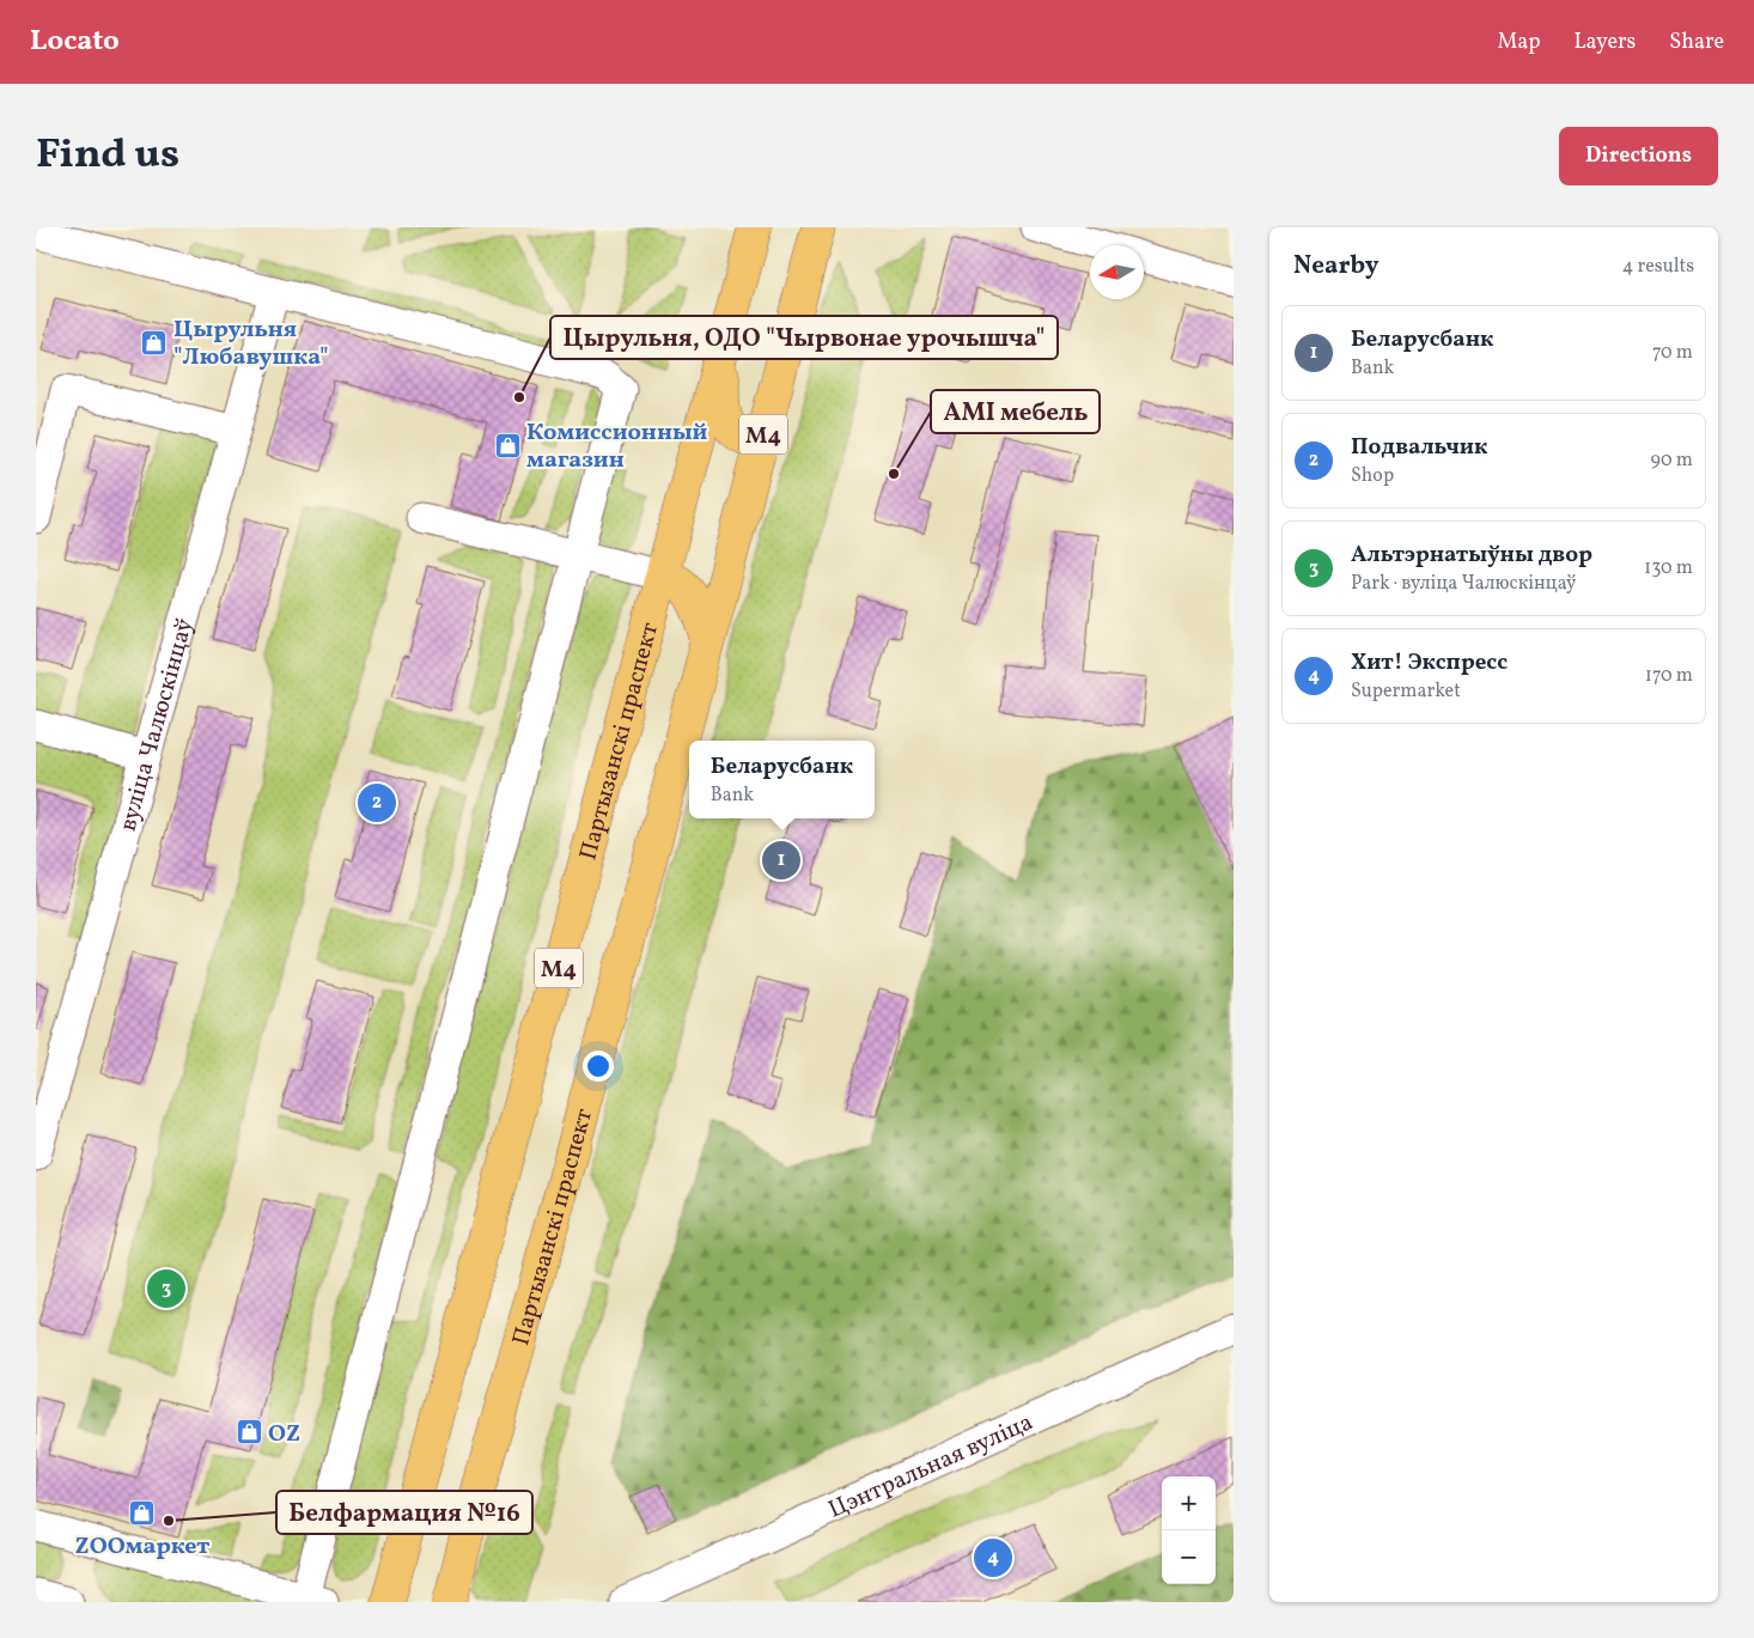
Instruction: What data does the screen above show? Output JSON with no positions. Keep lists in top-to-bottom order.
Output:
{
  "streets": {
    "main road": ["М4", "Партызанскі праспект"],
    "street": ["вуліца Чалюскінцаў", "Цэнтральная вуліца"]
  },
  "places": {
    "shop": [
      "Цырульня \"Любавушка\"",
      "Комиссионный магазин",
      "OZ",
      "ZOOмаркет"
    ],
    "other": ["Цырульня, ОДО \"Чырвонае урочышча\"", "AMI мебель", "Белфармация №16"]
  },
  "north": "left",
  "page": {
    "header": "Locato",
    "nav": ["Map", "Layers", "Share"],
    "title": "Find us",
    "buttons": "Directions",
    "heading": ["Nearby", "4 results"],
    "list": [
      {
        "mark": "1",
        "name": "Беларусбанк",
        "note": "Bank",
        "value": "70 m"
      },
      {
        "mark": "2",
        "name": "Подвальчик",
        "note": "Shop",
        "value": "90 m"
      },
      {
        "mark": "3",
        "name": "Альтэрнатыўны двор",
        "note": "Park · вуліца Чалюскінцаў",
        "value": "130 m"
      },
      {
        "mark": "4",
        "name": "Хит! Экспресс",
        "note": "Supermarket",
        "value": "170 m"
      }
    ],
    "popup": ["Беларусбанк", "Bank"],
    "pins": [
      "2",
      "1",
      "3",
      "4"
    ],
    "map_buttons": ["+", "−"]
  }
}
